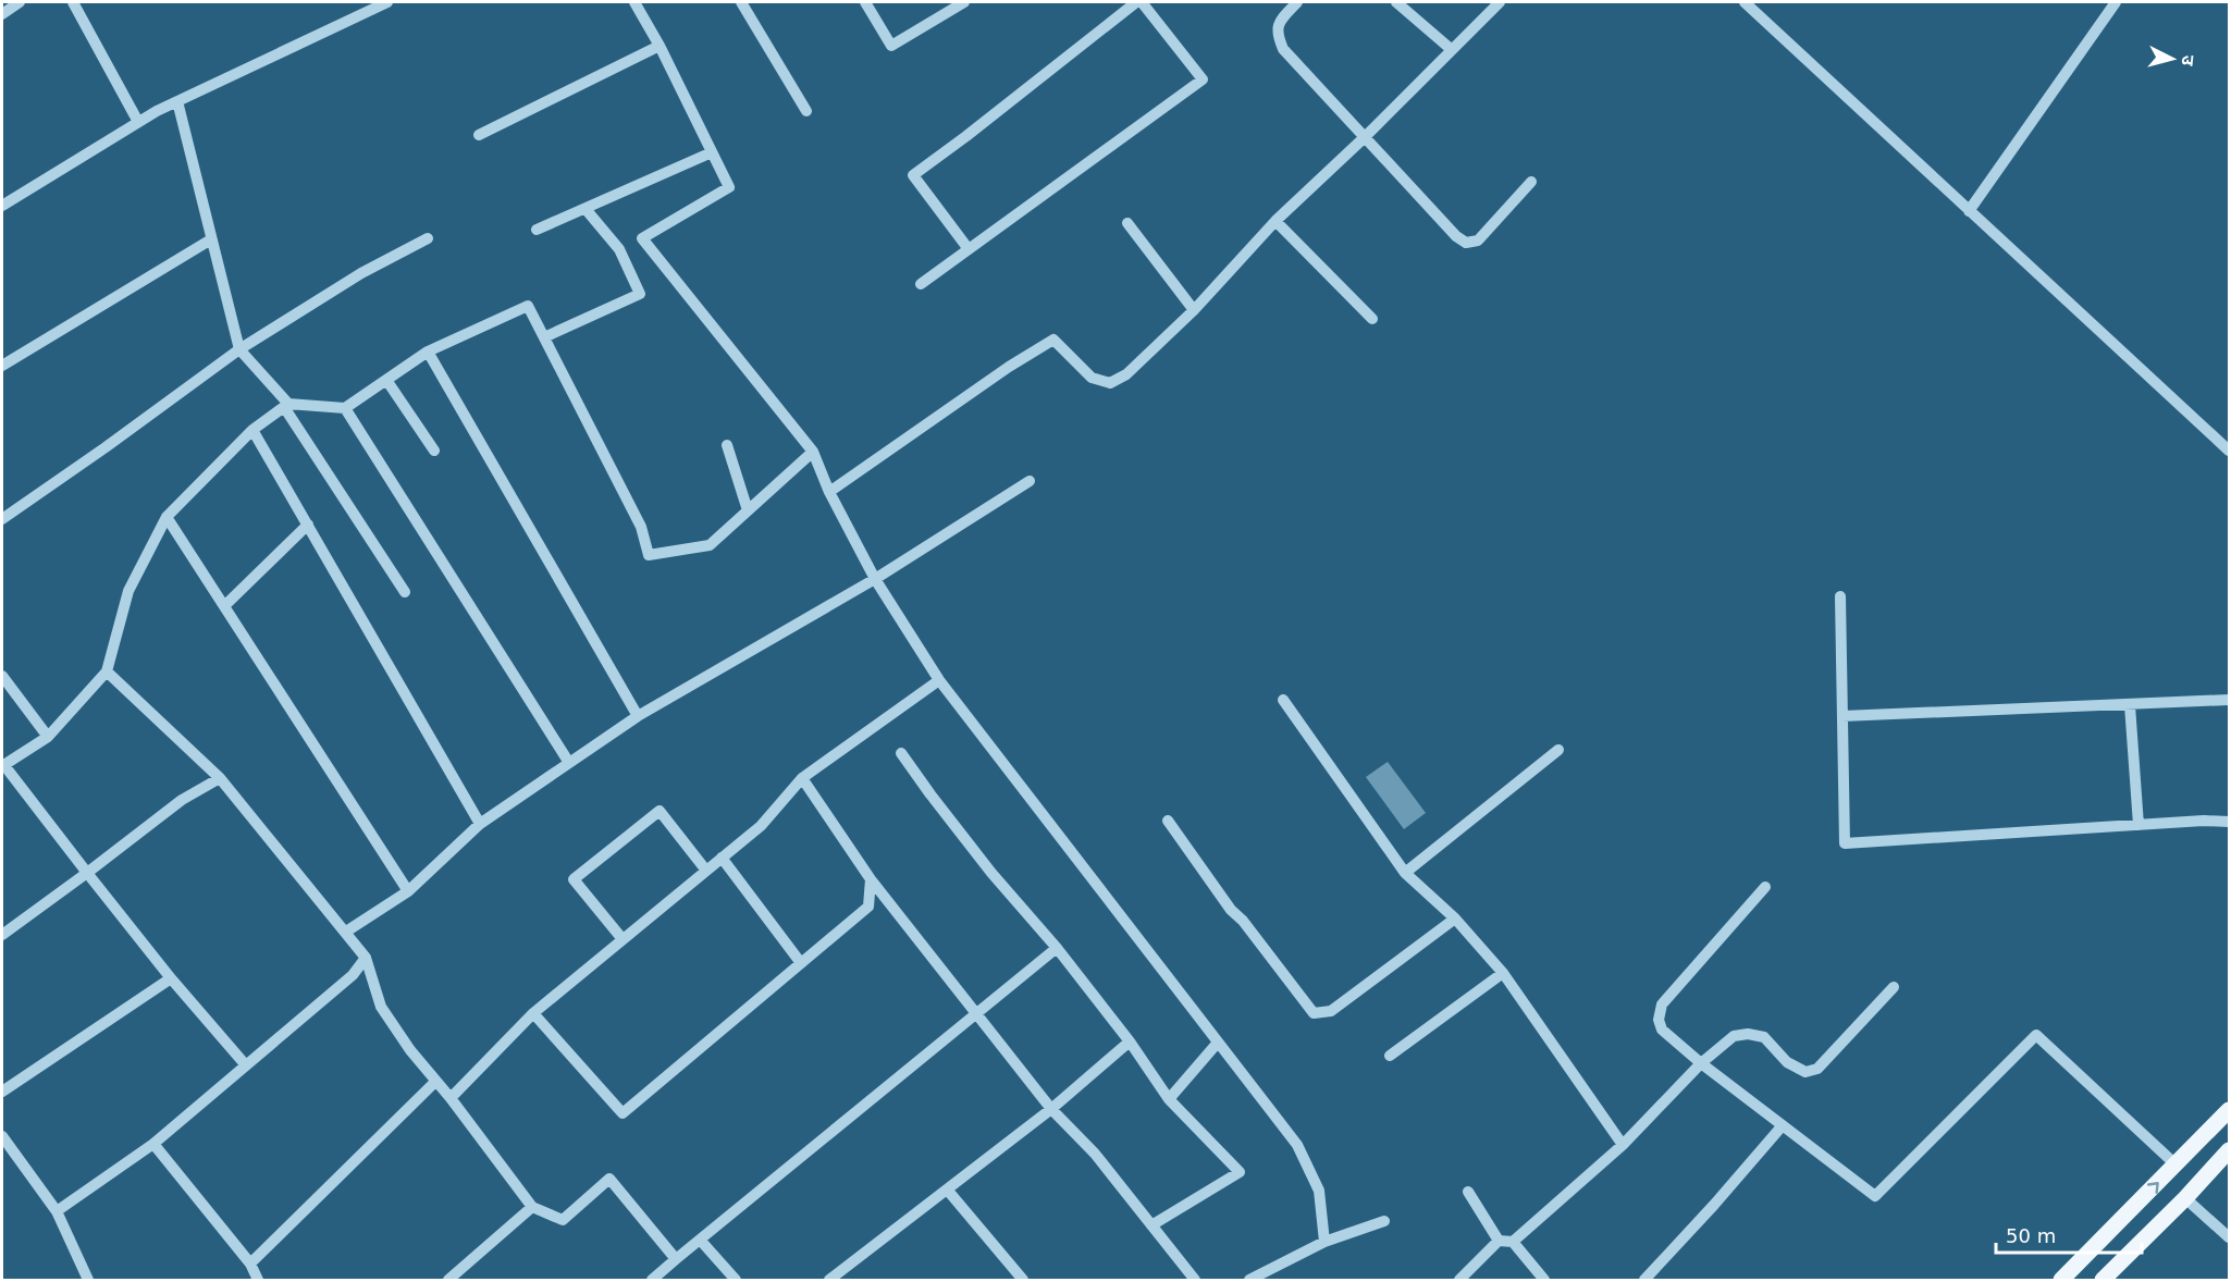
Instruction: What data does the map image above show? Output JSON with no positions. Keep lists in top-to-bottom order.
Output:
{
  "scale_bar": "50 m",
  "north": "right"
}
